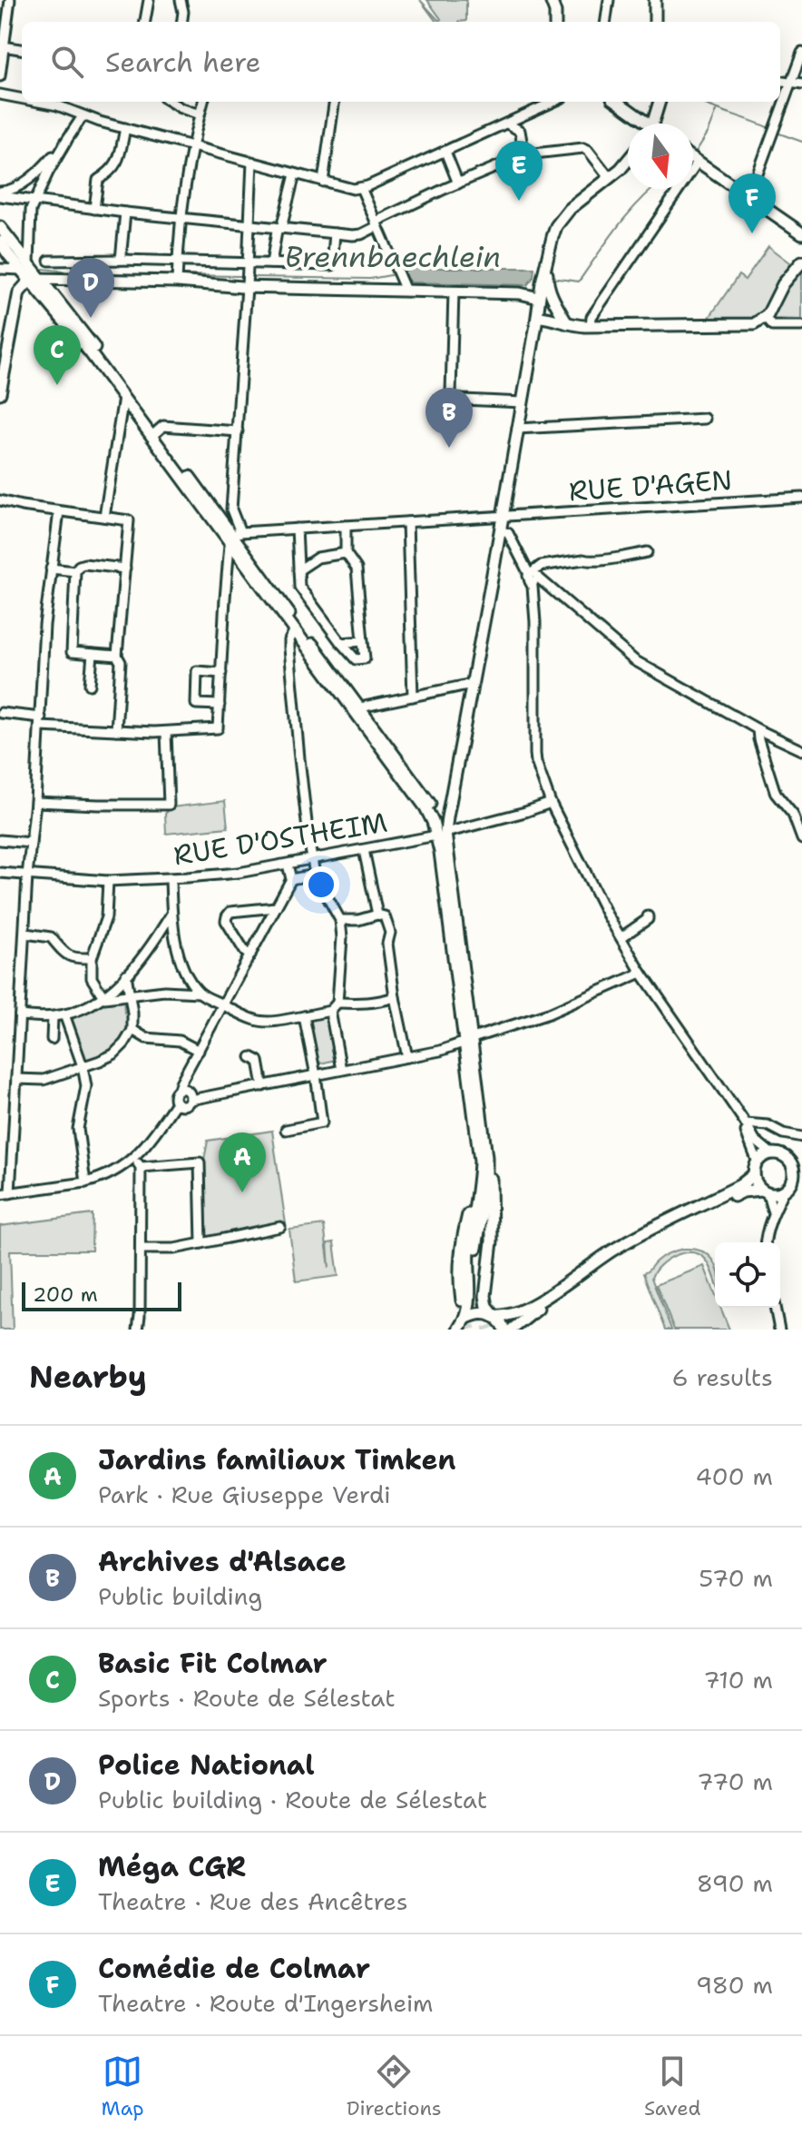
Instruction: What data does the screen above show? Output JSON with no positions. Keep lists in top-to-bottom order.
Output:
{
  "streets": {
    "street": ["RUE D'AGEN", "RUE D'OSTHEIM"]
  },
  "water": ["Brennbaechlein"],
  "scale_bar": "200 m",
  "north": "bottom",
  "page": {
    "search": "Search here",
    "pins": [
      "E",
      "F",
      "D",
      "C",
      "B",
      "A"
    ],
    "scale": "200 m",
    "heading": ["Nearby", "6 results"],
    "list": [
      {
        "mark": "A",
        "name": "Jardins familiaux Timken",
        "note": "Park · Rue Giuseppe Verdi",
        "value": "400 m"
      },
      {
        "mark": "B",
        "name": "Archives d'Alsace",
        "note": "Public building",
        "value": "570 m"
      },
      {
        "mark": "C",
        "name": "Basic Fit Colmar",
        "note": "Sports · Route de Sélestat",
        "value": "710 m"
      },
      {
        "mark": "D",
        "name": "Police National",
        "note": "Public building · Route de Sélestat",
        "value": "770 m"
      },
      {
        "mark": "E",
        "name": "Méga CGR",
        "note": "Theatre · Rue des Ancêtres",
        "value": "890 m"
      },
      {
        "mark": "F",
        "name": "Comédie de Colmar",
        "note": "Theatre · Route d'Ingersheim",
        "value": "980 m"
      }
    ],
    "nav": ["Map", "Directions", "Saved"]
  }
}
